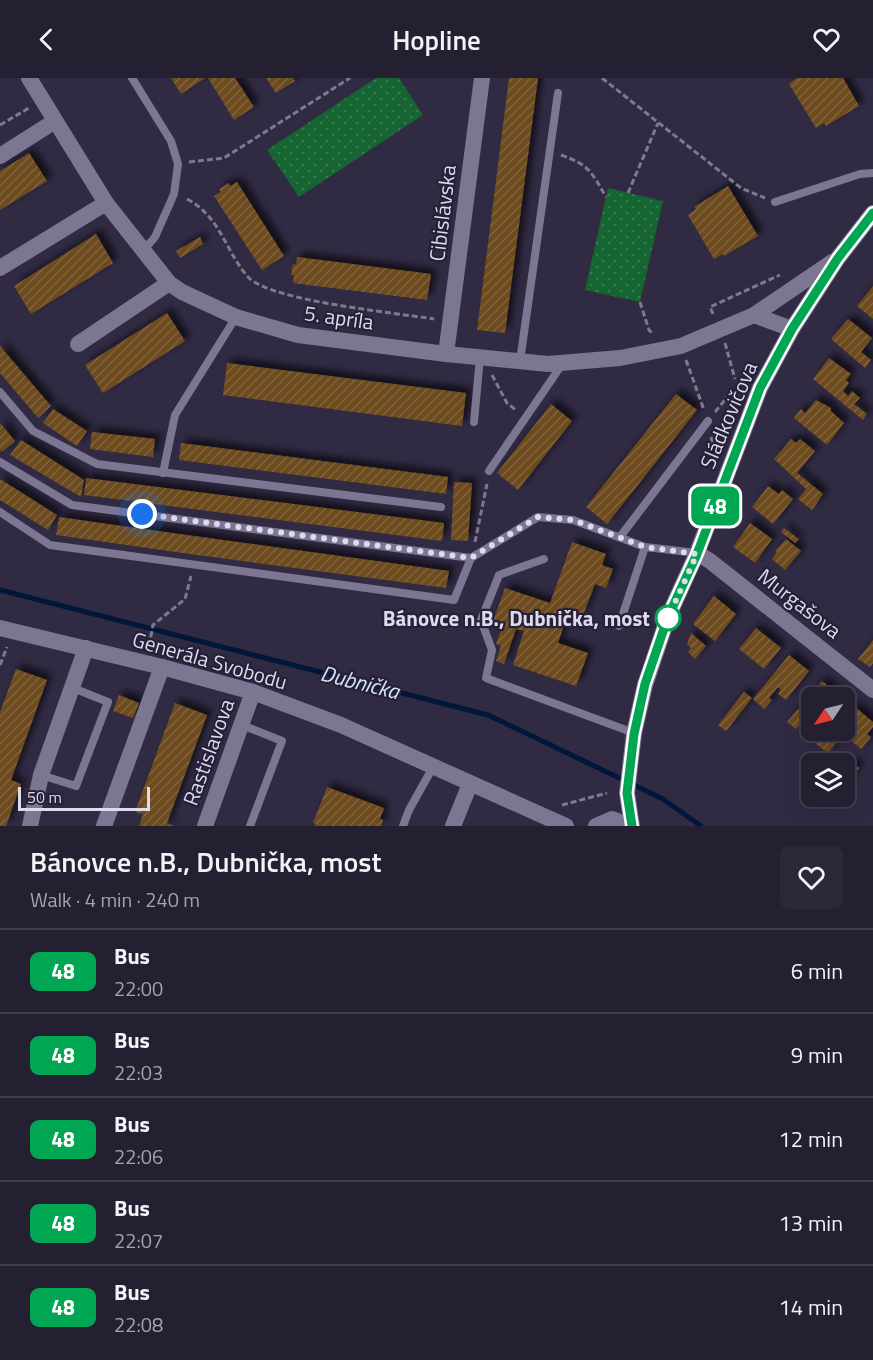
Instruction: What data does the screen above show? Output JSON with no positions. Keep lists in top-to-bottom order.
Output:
{
  "streets": {
    "street": [
      "Cibislávska",
      "5. apríla",
      "Sládkovičova",
      "Murgašova",
      "Generála Svobodu",
      "Rastislavova"
    ]
  },
  "crossings": [
    ["Cibislávska", "5. apríla"],
    ["5. apríla", "Sládkovičova"],
    ["Sládkovičova", "Murgašova"],
    ["Generála Svobodu", "Rastislavova"]
  ],
  "water": ["Dubnička"],
  "places": ["Bánovce n.B., Dubnička, most"],
  "lines": ["bus line 48"],
  "scale_bar": "50 m",
  "north": "bottom left",
  "page": {
    "header": "Hopline",
    "on_map": "48",
    "scale": "50 m",
    "heading": ["Bánovce n.B., Dubnička, most", "Walk · 4 min · 240 m"],
    "list": [
      {
        "mark": "48",
        "name": "Bus",
        "note": "22:00",
        "value": "6 min"
      },
      {
        "mark": "48",
        "name": "Bus",
        "note": "22:03",
        "value": "9 min"
      },
      {
        "mark": "48",
        "name": "Bus",
        "note": "22:06",
        "value": "12 min"
      },
      {
        "mark": "48",
        "name": "Bus",
        "note": "22:07",
        "value": "13 min"
      },
      {
        "mark": "48",
        "name": "Bus",
        "note": "22:08",
        "value": "14 min"
      }
    ]
  }
}
